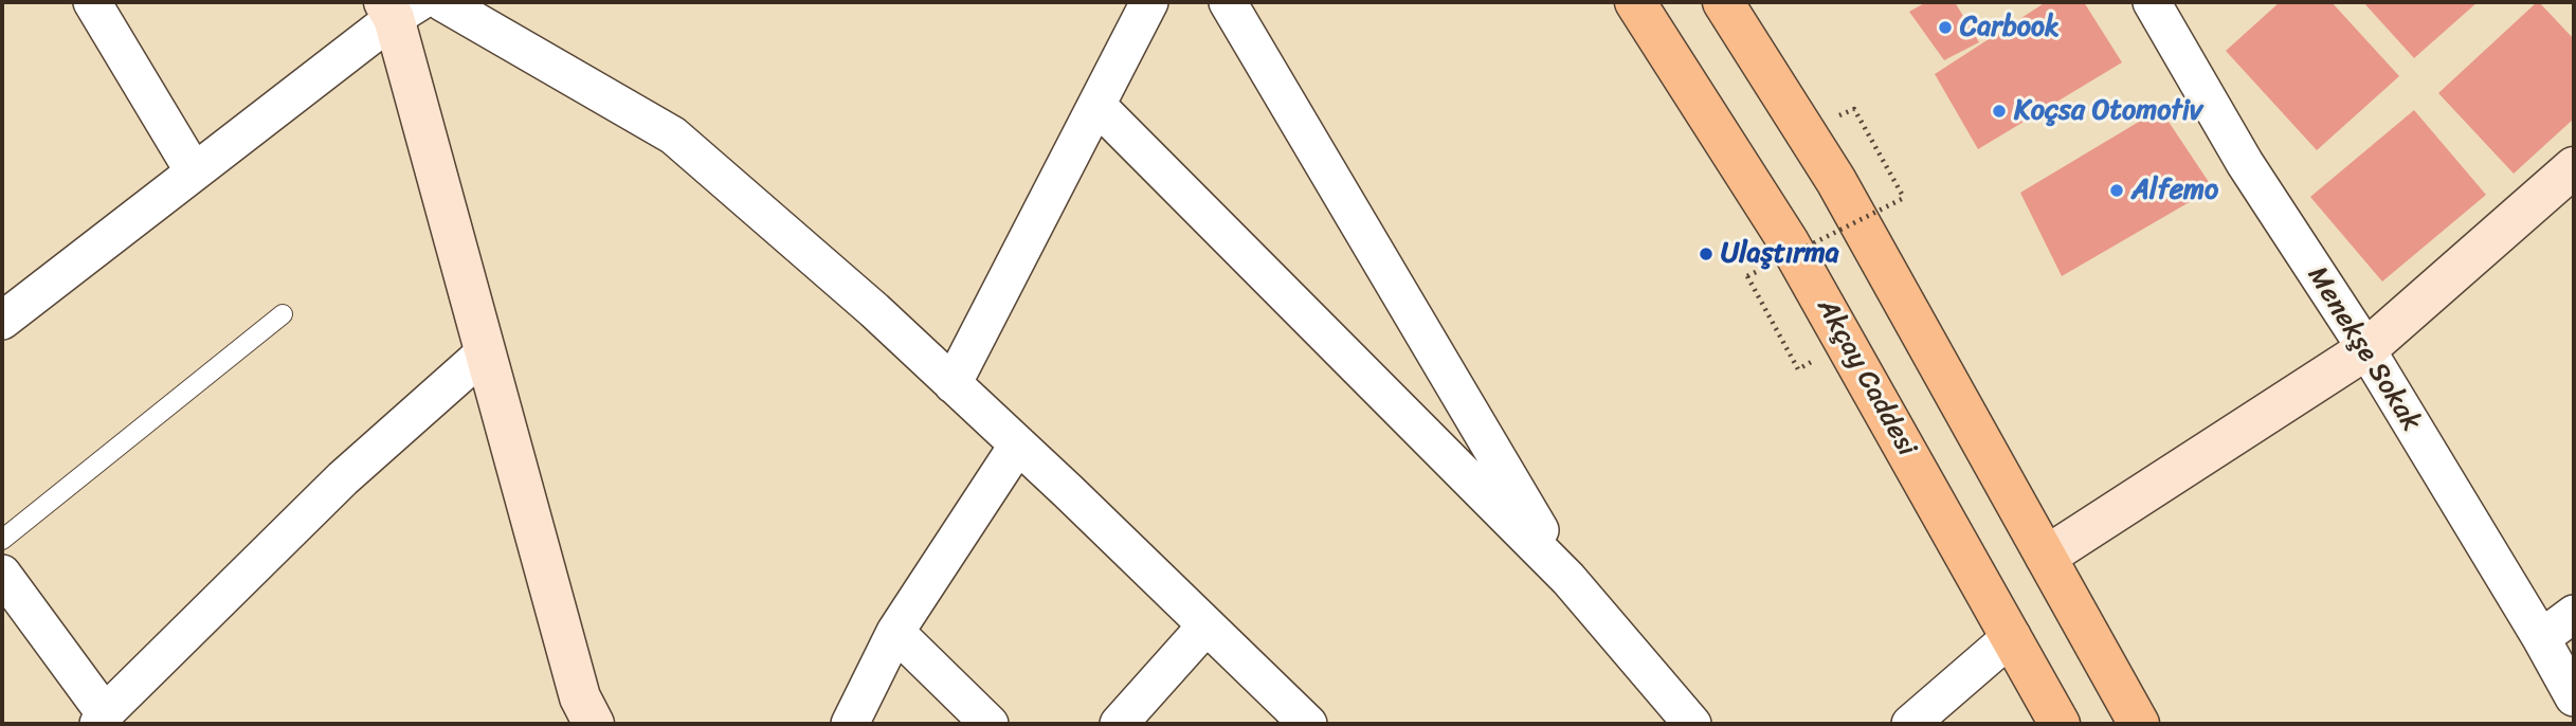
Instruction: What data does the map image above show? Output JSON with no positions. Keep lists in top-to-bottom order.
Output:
{
  "streets": {
    "highway": ["Akçay Caddesi"],
    "street": ["Menekşe Sokak"]
  },
  "places": [
    "Carbook",
    "Koçsa Otomotiv",
    "Alfemo",
    "Ulaştırma"
  ]
}
